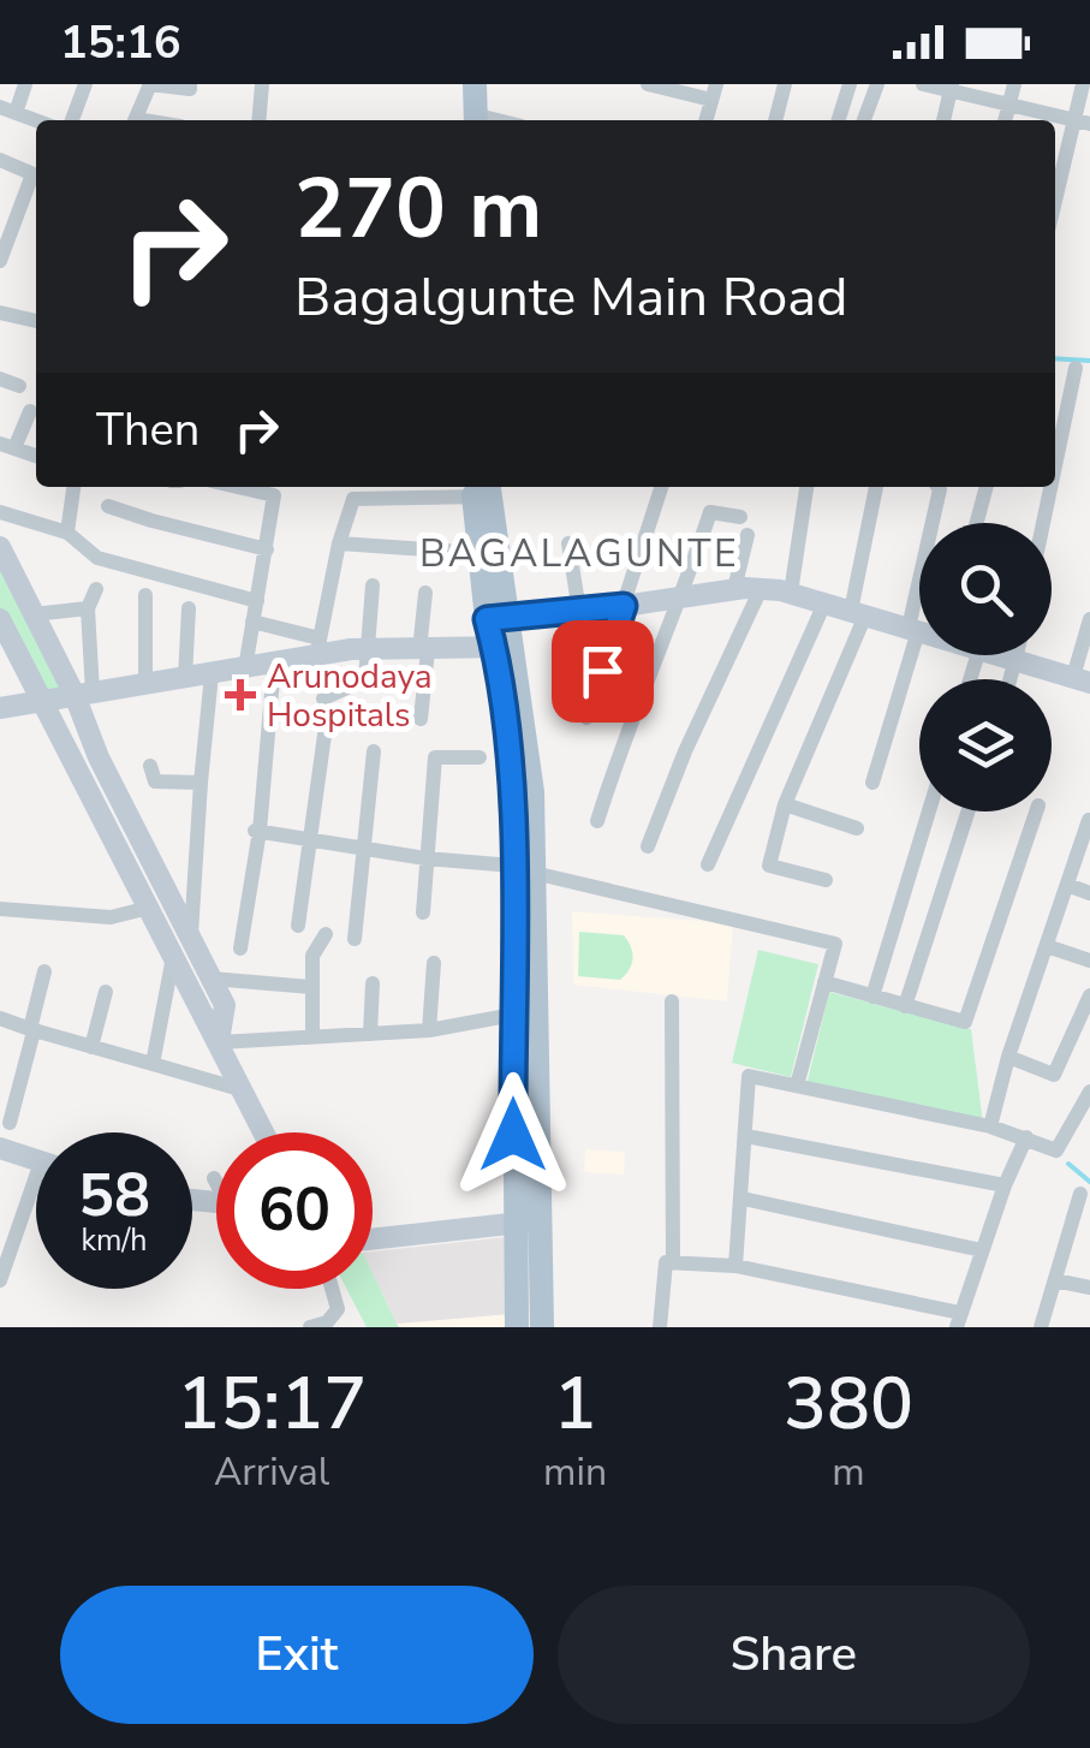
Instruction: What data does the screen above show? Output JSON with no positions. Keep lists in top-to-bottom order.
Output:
{
  "districts": ["BAGALAGUNTE"],
  "places": {
    "health": ["Arunodaya Hospitals"]
  },
  "page": {
    "status": "15:16",
    "turn": ["270 m", "Bagalgunte Main Road"],
    "then": "Then",
    "speed": "58 km/h",
    "limit": "60",
    "eta": [
      "15:17",
      "Arrival",
      "1",
      "min",
      "380",
      "m"
    ],
    "buttons": ["Exit", "Share"]
  }
}
